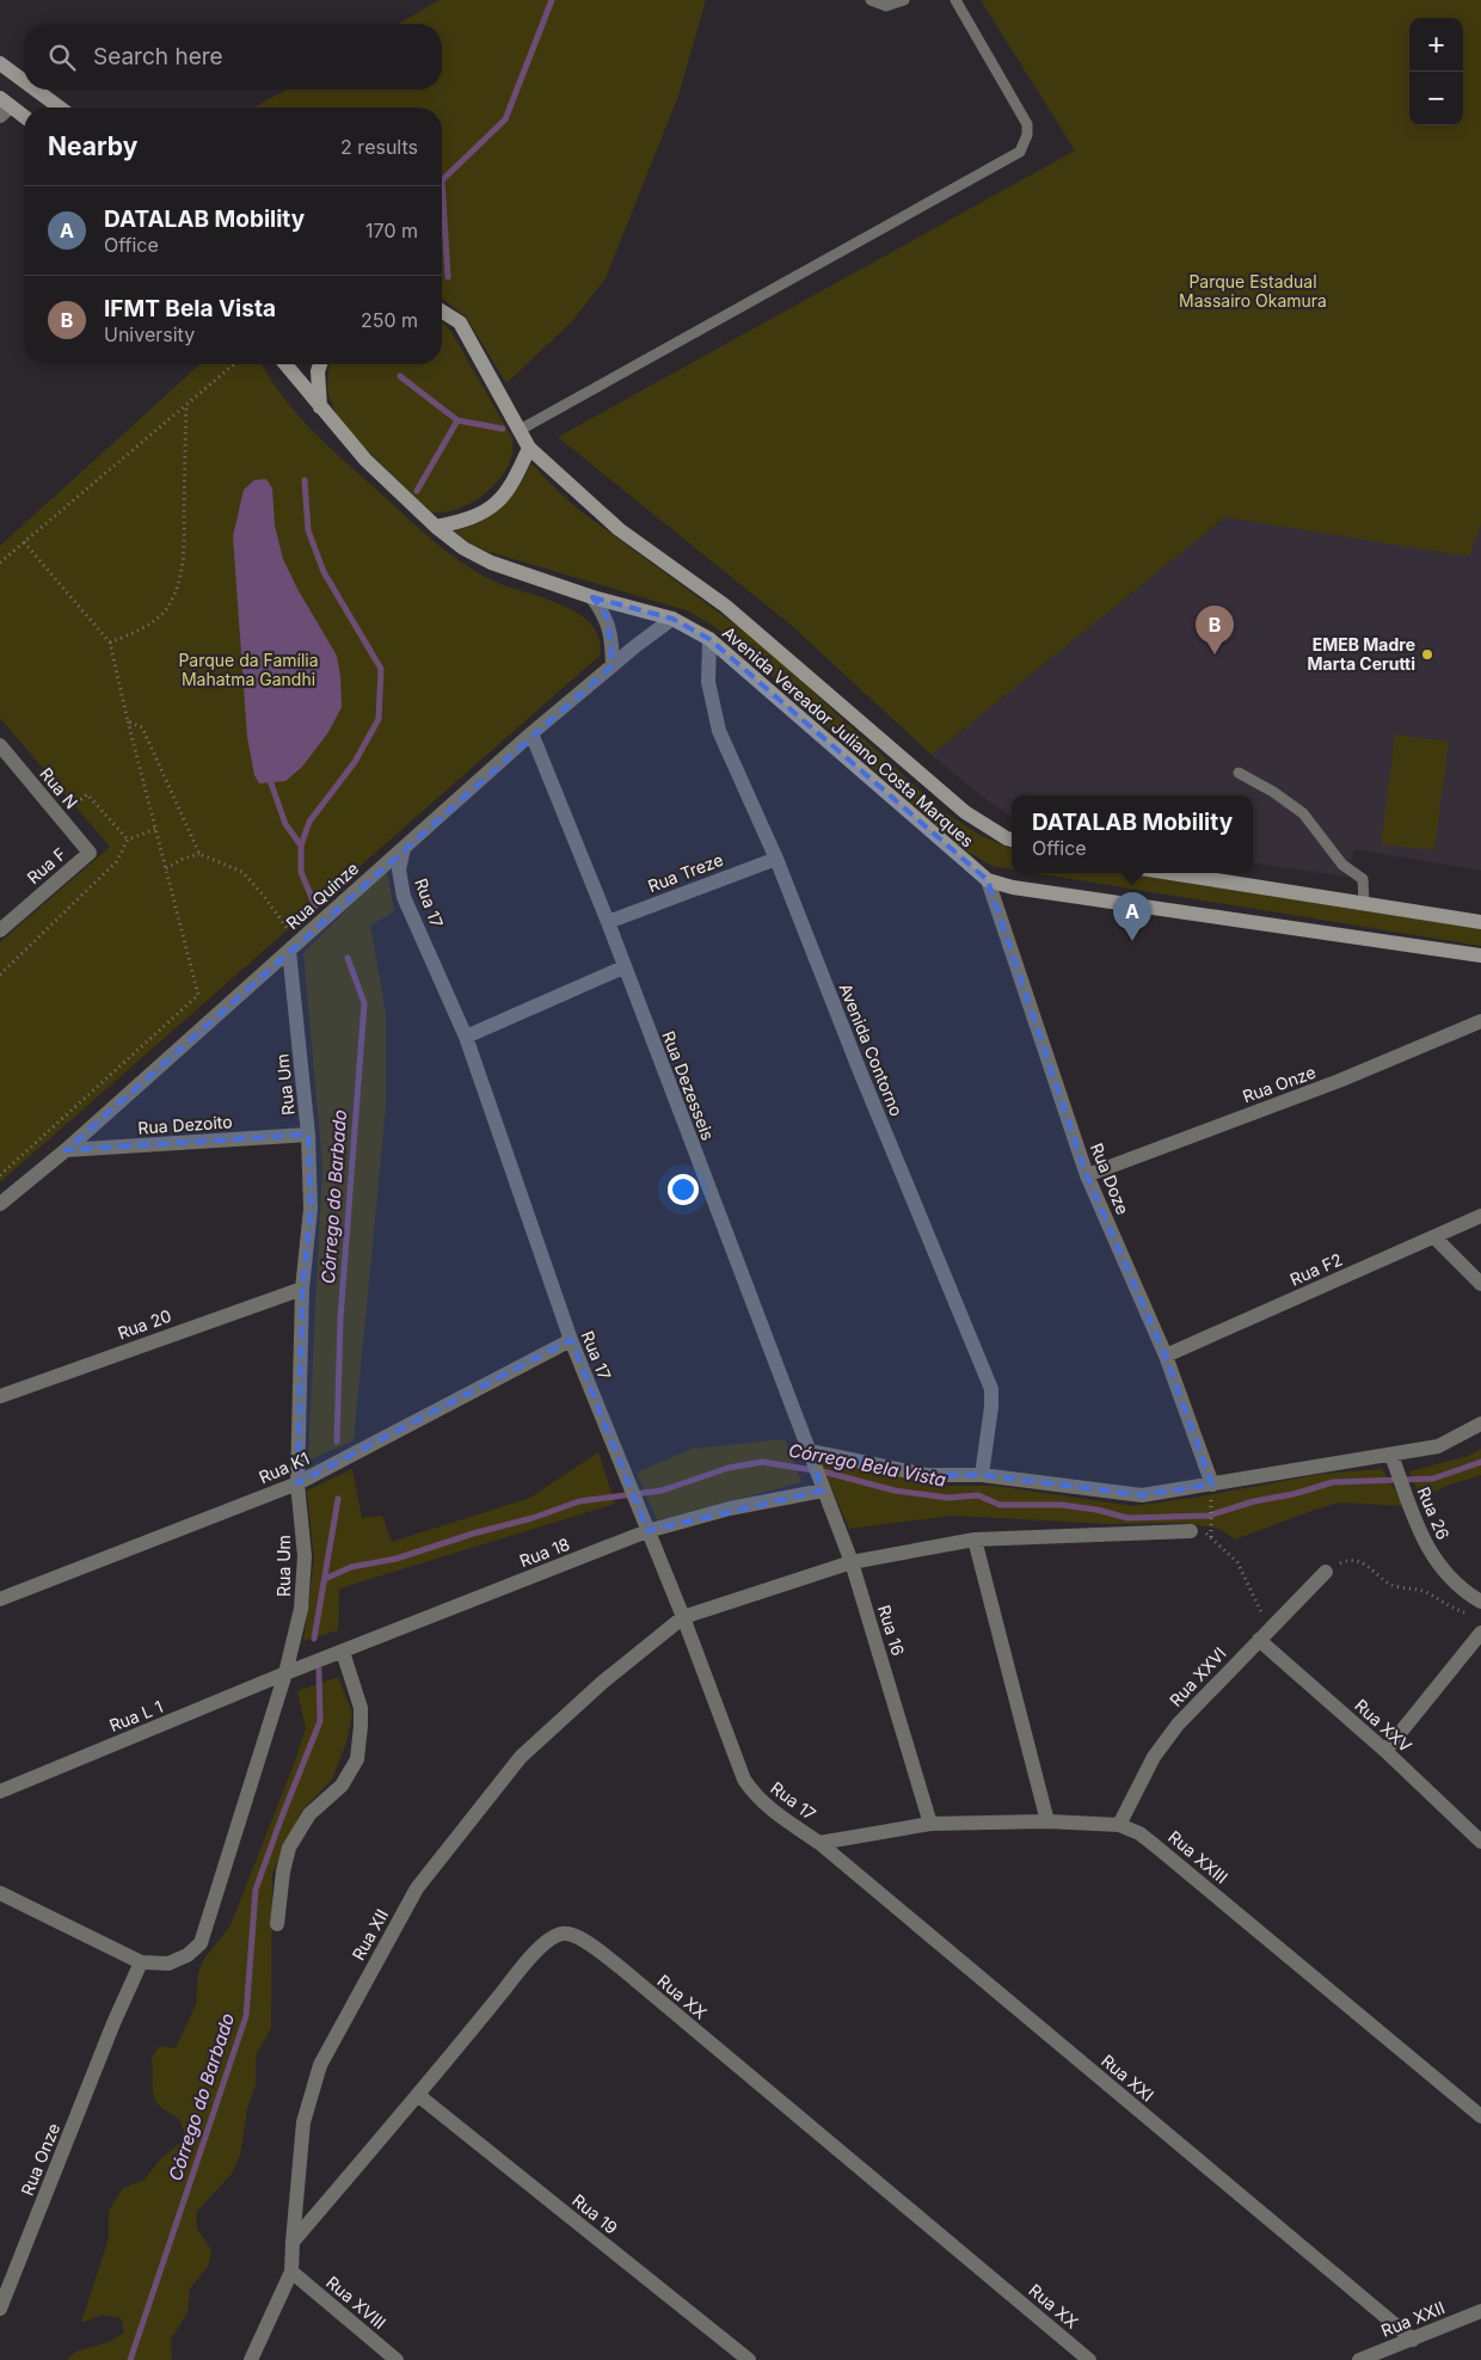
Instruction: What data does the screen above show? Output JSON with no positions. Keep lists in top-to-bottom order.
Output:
{
  "streets": {
    "main road": ["Avenida Vereador Juliano Costa Marques"],
    "street": [
      "Rua N",
      "Rua F",
      "Rua Treze",
      "Rua Quinze",
      "Rua 17",
      "Avenida Contorno",
      "Rua Um",
      "Rua Onze",
      "Rua Dezesseis",
      "Rua Dezoito",
      "Rua Doze",
      "Rua F2",
      "Rua 20",
      "Rua K1",
      "Rua 26",
      "Rua 18",
      "Rua 16",
      "Rua XXVI",
      "Rua L 1",
      "Rua XXV",
      "Rua XXIII",
      "Rua XII",
      "Rua XX",
      "Rua XXI",
      "Rua 19",
      "Rua XVIII",
      "Rua XXII"
    ]
  },
  "crossings": [
    ["Avenida Vereador Juliano Costa Marques", "Rua Quinze"],
    ["Avenida Vereador Juliano Costa Marques", "Avenida Contorno"],
    ["Avenida Vereador Juliano Costa Marques", "Rua Doze"],
    ["Rua N", "Rua F"],
    ["Rua Treze", "Avenida Contorno"],
    ["Rua Treze", "Rua Dezesseis"],
    ["Rua Quinze", "Rua 17"],
    ["Rua Quinze", "Rua Um"],
    ["Rua Quinze", "Rua Dezesseis"],
    ["Rua Quinze", "Rua Dezoito"],
    ["Rua 17", "Rua K1"],
    ["Rua 17", "Rua 18"],
    ["Rua 17", "Rua XXIII"],
    ["Rua 17", "Rua XII"],
    ["Rua 17", "Rua XXI"],
    ["Rua Um", "Rua Onze"],
    ["Rua Um", "Rua Dezoito"],
    ["Rua Um", "Rua 20"],
    ["Rua Um", "Rua K1"],
    ["Rua Um", "Rua 18"],
    ["Rua Um", "Rua L 1"],
    ["Rua Onze", "Rua Doze"],
    ["Rua Dezesseis", "Rua 16"],
    ["Rua Doze", "Rua F2"],
    ["Rua 18", "Rua 16"],
    ["Rua 18", "Rua L 1"],
    ["Rua 16", "Rua XXIII"],
    ["Rua XXVI", "Rua XXV"],
    ["Rua XXVI", "Rua XXIII"],
    ["Rua XXIII", "Rua XXI"],
    ["Rua XII", "Rua XX"],
    ["Rua XII", "Rua XVIII"],
    ["Rua XX", "Rua 19"],
    ["Rua XXI", "Rua XXII"]
  ],
  "water": ["Córrego do Barbado", "Córrego Bela Vista"],
  "parks": ["Parque Estadual Massairo Okamura", "Parque da Família Mahatma Gandhi"],
  "places": ["EMEB Madre Marta Cerutti"],
  "page": {
    "map_buttons": ["+", "−"],
    "search": "Search here",
    "heading": ["Nearby", "2 results"],
    "list": [
      {
        "mark": "A",
        "name": "DATALAB Mobility",
        "note": "Office",
        "value": "170 m"
      },
      {
        "mark": "B",
        "name": "IFMT Bela Vista",
        "note": "University",
        "value": "250 m"
      }
    ],
    "pins": ["B", "A"],
    "popup": ["DATALAB Mobility", "Office"]
  }
}
